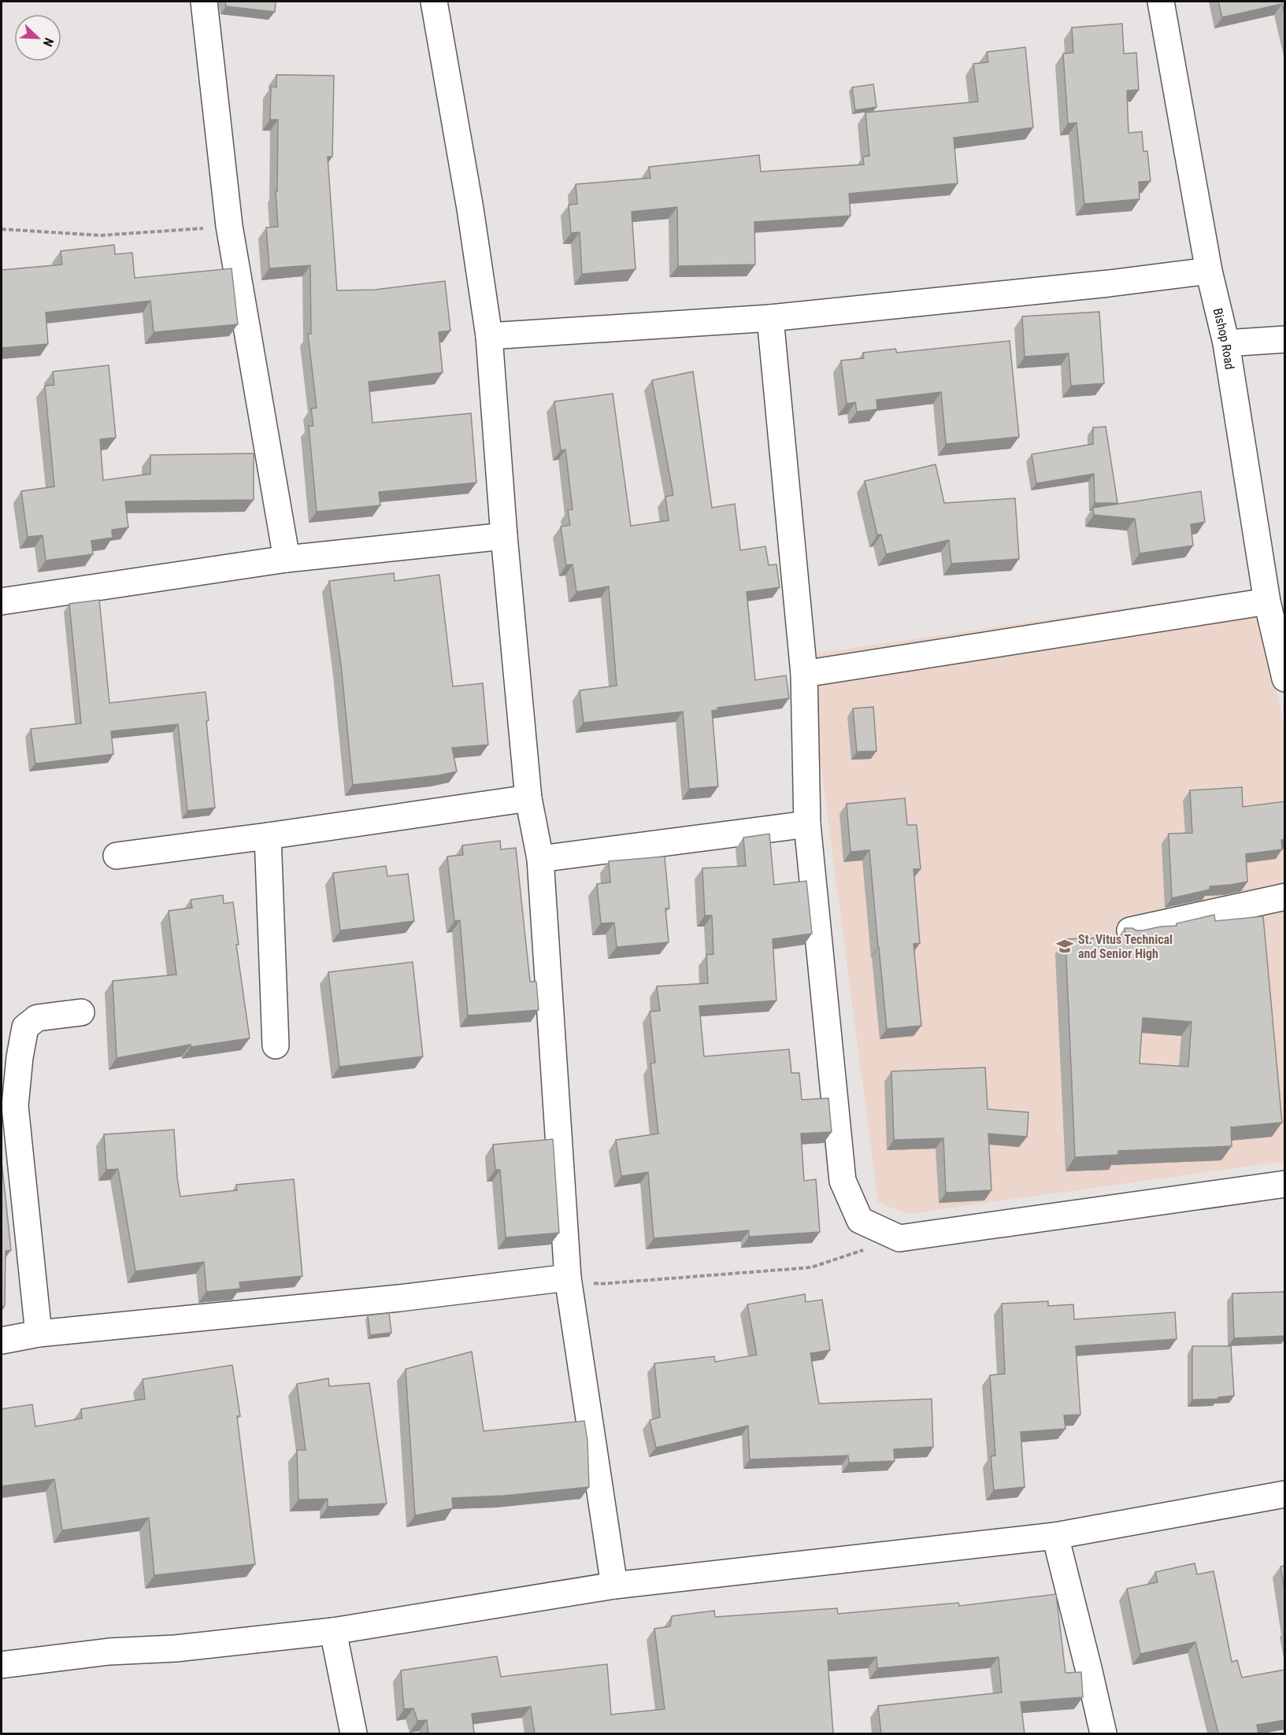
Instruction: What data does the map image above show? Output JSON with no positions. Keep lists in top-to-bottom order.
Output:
{
  "streets": {
    "street": ["Bishop Road"]
  },
  "places": {
    "school or university": ["St. Vitus Technical and Senior High"]
  },
  "north": "bottom right"
}
